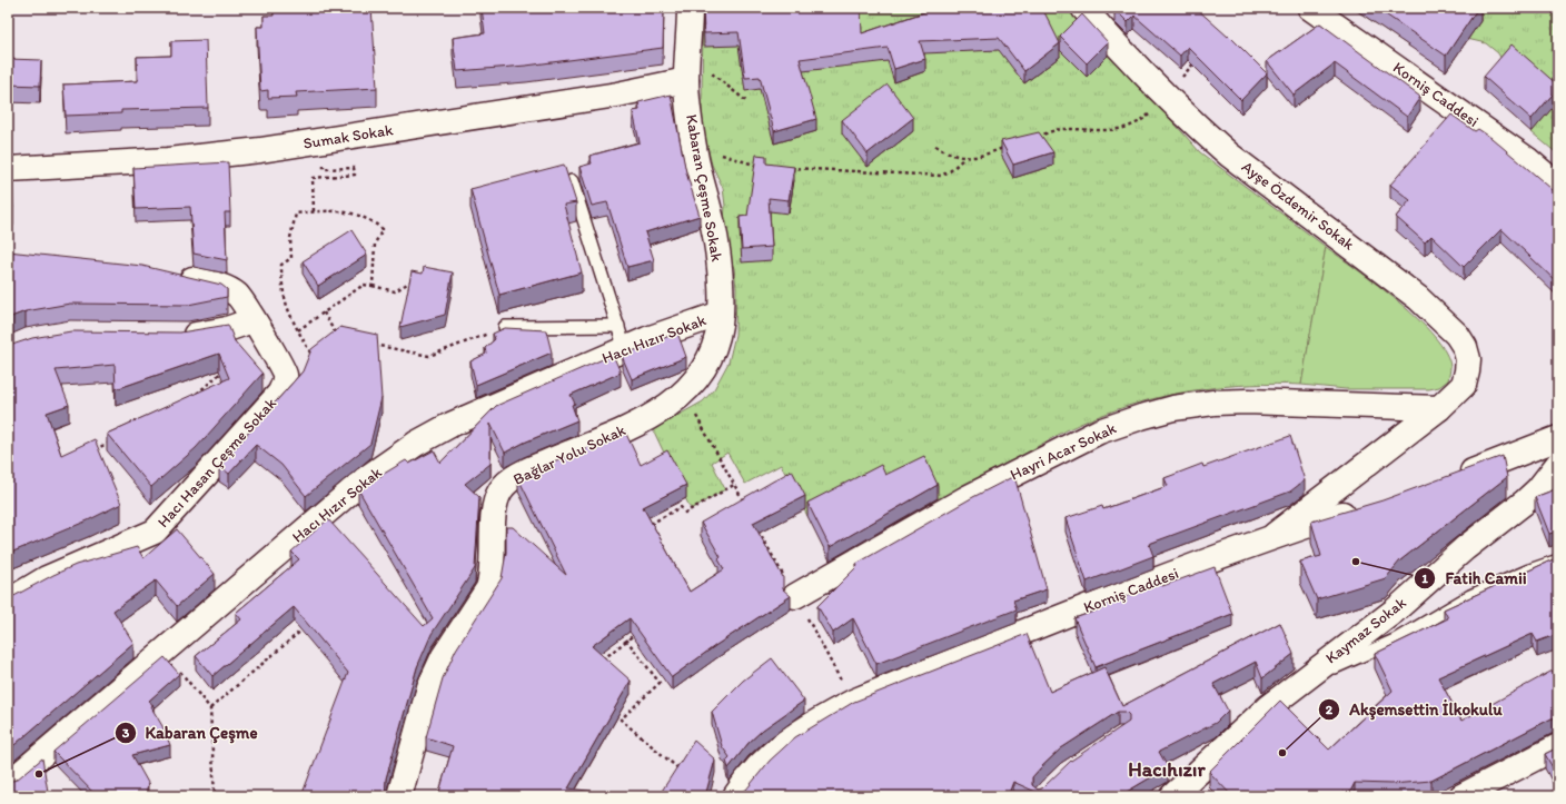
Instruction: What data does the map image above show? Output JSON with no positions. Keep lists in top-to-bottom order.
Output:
{
  "streets": {
    "street": [
      "Korniş Caddesi",
      "Sumak Sokak",
      "Kabaran Çeşme Sokak",
      "Ayşe Özdemir Sokak",
      "Hacı Hızır Sokak",
      "Hayri Acar Sokak",
      "Bağlar Yolu Sokak",
      "Hacı Hasan Çeşme Sokak",
      "Kaymaz Sokak"
    ]
  },
  "crossings": [
    ["Korniş Caddesi", "Ayşe Özdemir Sokak"],
    ["Sumak Sokak", "Kabaran Çeşme Sokak"],
    ["Kabaran Çeşme Sokak", "Hacı Hızır Sokak"],
    ["Kabaran Çeşme Sokak", "Bağlar Yolu Sokak"],
    ["Ayşe Özdemir Sokak", "Hayri Acar Sokak"],
    ["Hacı Hızır Sokak", "Bağlar Yolu Sokak"]
  ],
  "districts": ["Hacıhızır"],
  "places": ["Fatih Camii", "Akşemsettin İlkokulu", "Kabaran Çeşme"]
}
